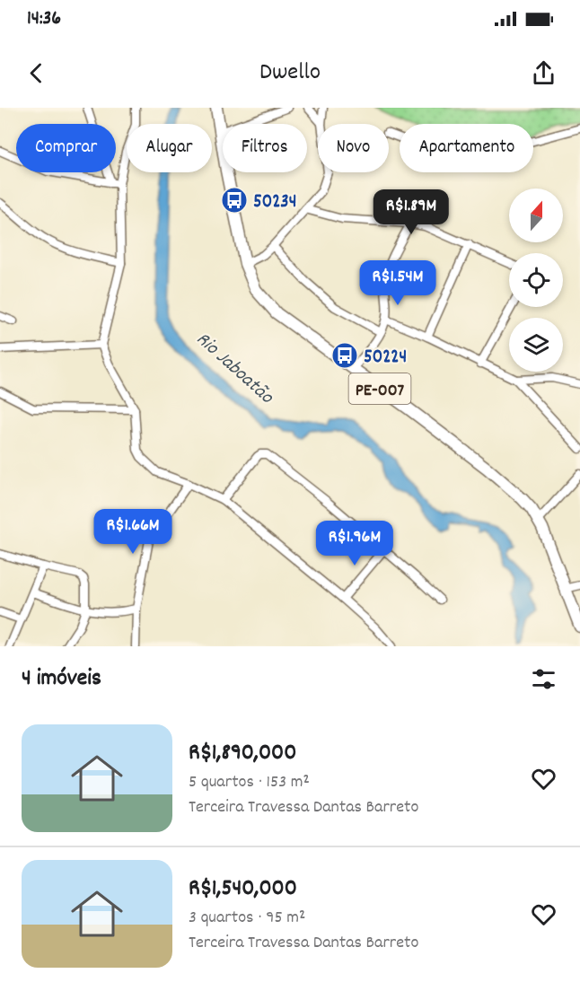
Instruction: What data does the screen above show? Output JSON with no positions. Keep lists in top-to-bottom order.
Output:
{
  "streets": {
    "main road": ["PE-007"]
  },
  "water": ["Rio Jaboatão"],
  "places": {
    "bus stop": ["50234", "50224"]
  },
  "north": "top",
  "page": {
    "status": "14:36",
    "header": "Dwello",
    "chip": [
      "Comprar",
      "Alugar",
      "Filtros",
      "Novo",
      "Apartamento"
    ],
    "price": [
      "R$1.89M",
      "R$1.54M",
      "R$1.66M",
      "R$1.96M"
    ],
    "heading": "4 imóveis",
    "list": [
      {
        "name": "R$1,890,000",
        "note": "5 quartos · 153 m² · Terceira Travessa Dantas Barreto"
      },
      {
        "name": "R$1,540,000",
        "note": "3 quartos · 95 m² · Terceira Travessa Dantas Barreto"
      }
    ]
  }
}
